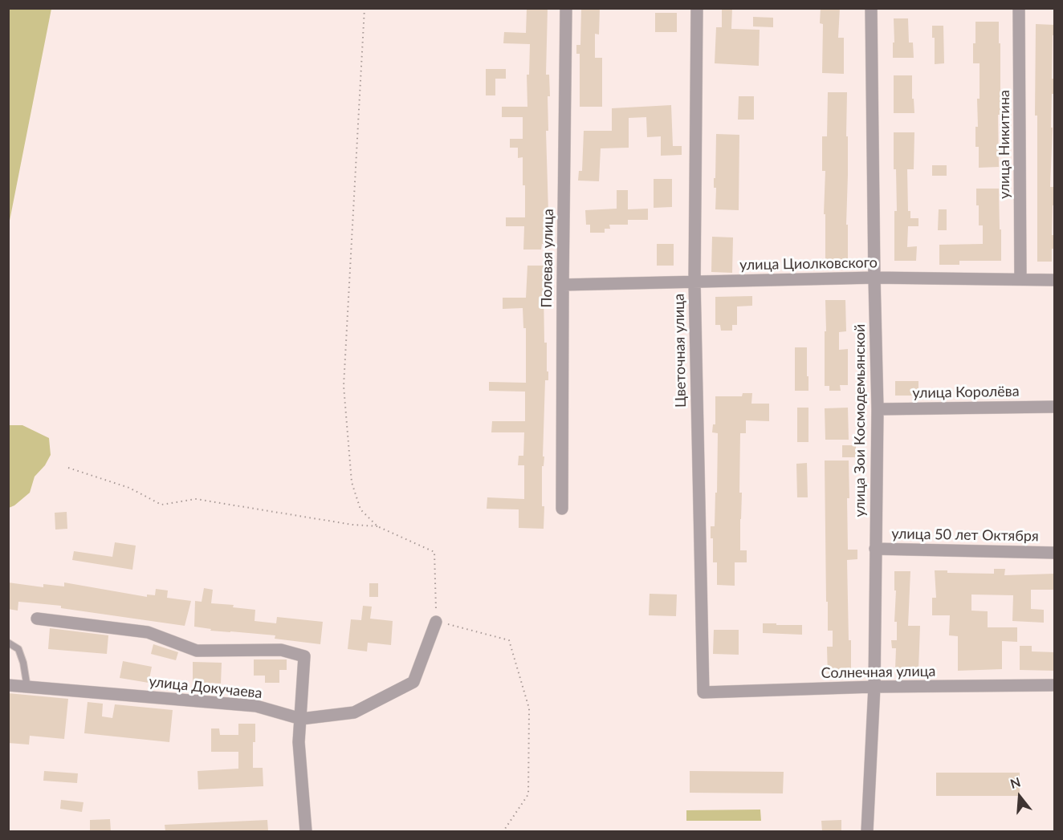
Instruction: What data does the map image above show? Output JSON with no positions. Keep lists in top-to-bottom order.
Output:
{
  "streets": {
    "street": [
      "улица Никитина",
      "Полевая улица",
      "улица Циолковского",
      "Цветочная улица",
      "улица Королёва",
      "улица Зои Космодемьянской",
      "улица 50 лет Октября",
      "Солнечная улица",
      "улица Докучаева"
    ]
  },
  "crossings": [
    ["улица Никитина", "улица Циолковского"],
    ["Полевая улица", "улица Циолковского"],
    ["улица Циолковского", "Цветочная улица"],
    ["улица Циолковского", "улица Зои Космодемьянской"],
    ["Цветочная улица", "Солнечная улица"],
    ["улица Королёва", "улица Зои Космодемьянской"],
    ["улица Зои Космодемьянской", "улица 50 лет Октября"],
    ["улица Зои Космодемьянской", "Солнечная улица"]
  ],
  "north": "top"
}
